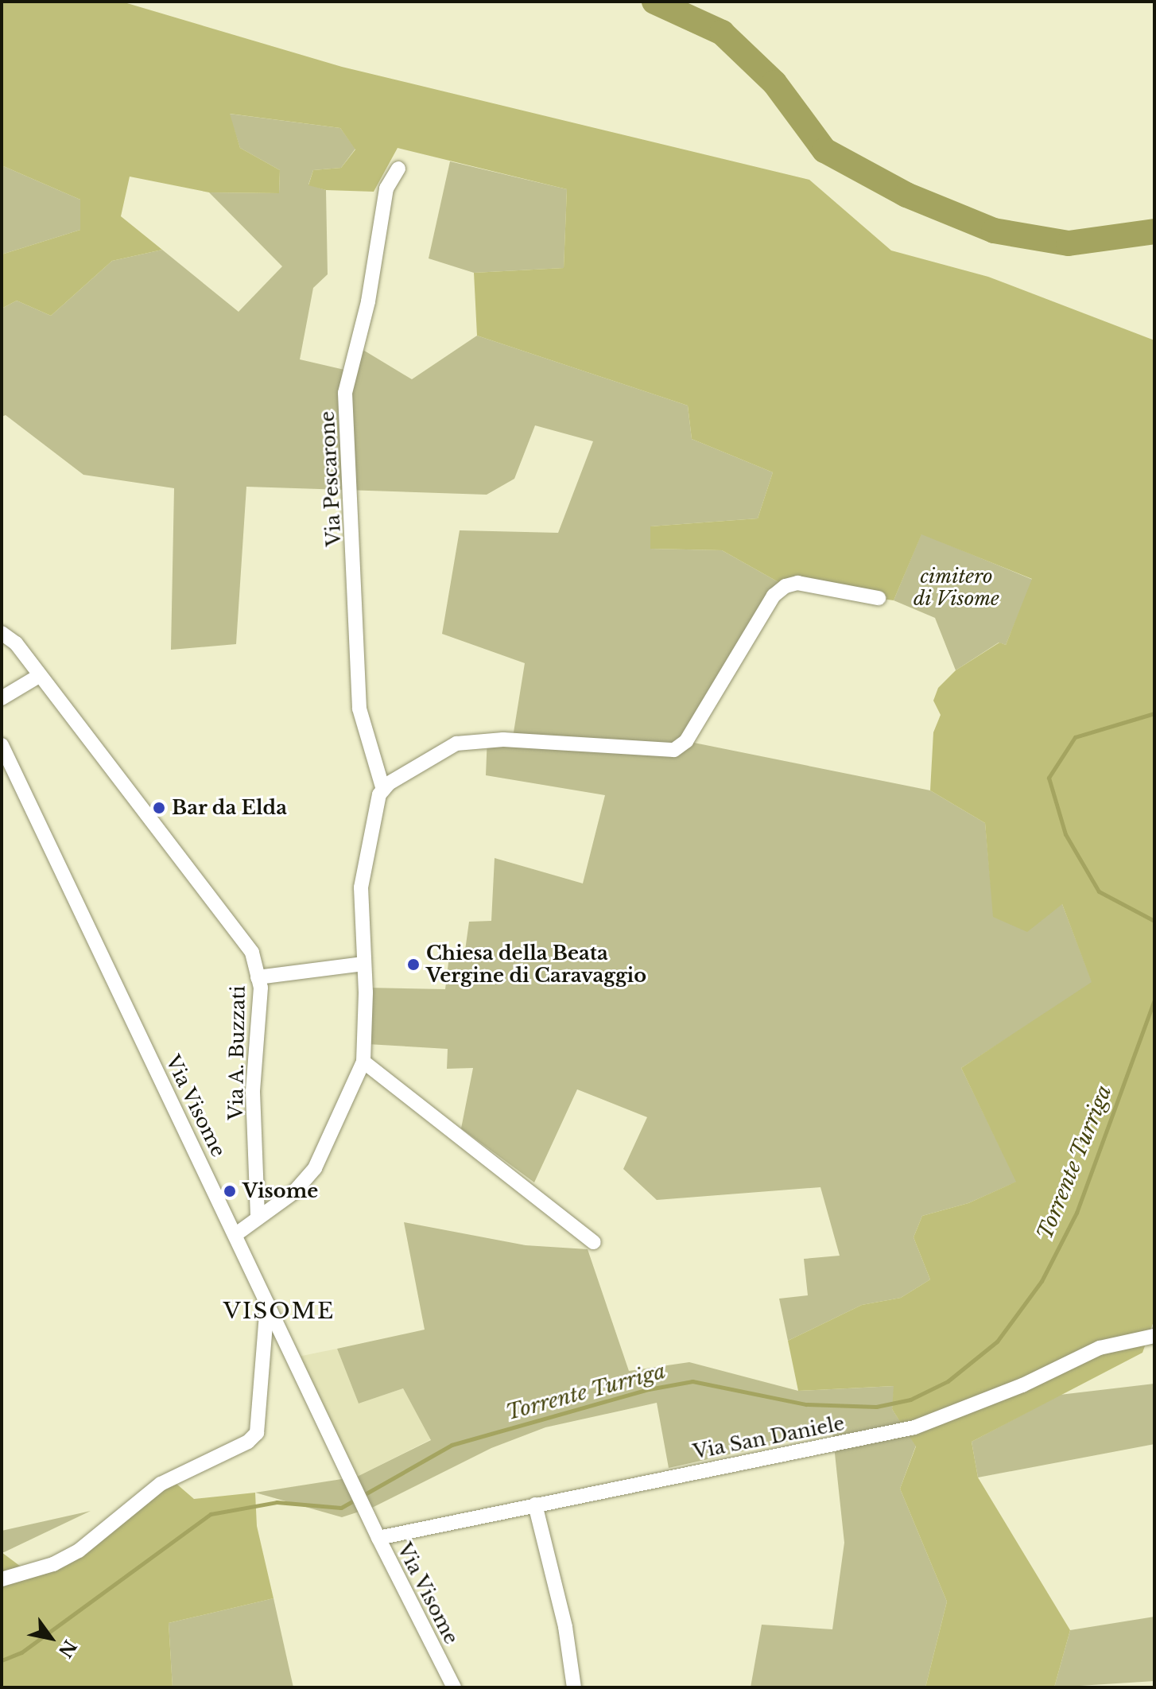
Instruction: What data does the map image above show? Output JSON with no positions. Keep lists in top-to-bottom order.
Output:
{
  "streets": {
    "street": [
      "Via Pescarone",
      "Via A. Buzzati",
      "Via Visome",
      "Via San Daniele"
    ]
  },
  "crossings": [
    ["Via Visome", "Via San Daniele"]
  ],
  "districts": ["VISOME"],
  "water": ["Torrente Turriga"],
  "parks": ["cimitero di Visome"],
  "places": ["Bar da Elda", "Chiesa della Beata Vergine di Caravaggio", "Visome"],
  "north": "bottom right"
}
